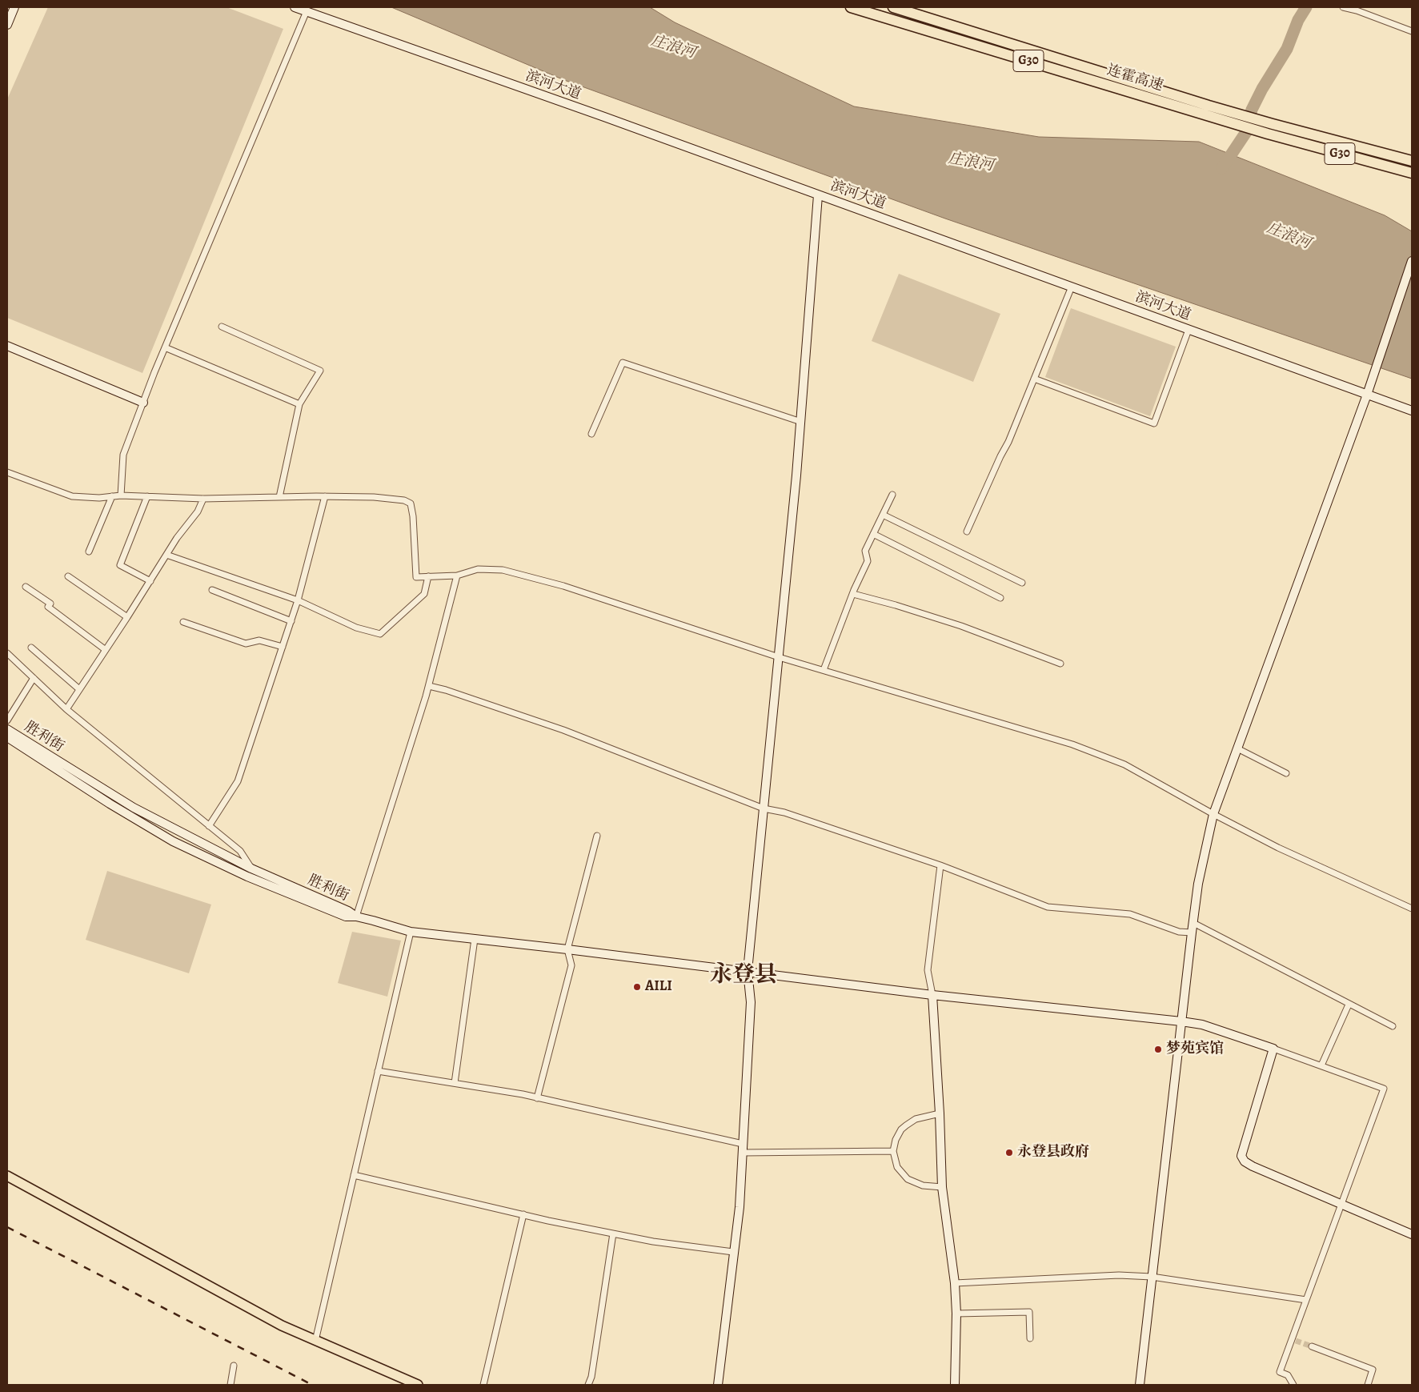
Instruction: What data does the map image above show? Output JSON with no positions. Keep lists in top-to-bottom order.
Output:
{
  "streets": {
    "highway": ["G30", "连霍高速"],
    "street": ["滨河大道", "胜利街"]
  },
  "districts": ["永登县"],
  "water": ["庄浪河"],
  "places": ["AILI", "梦苑宾馆", "永登县政府"]
}
